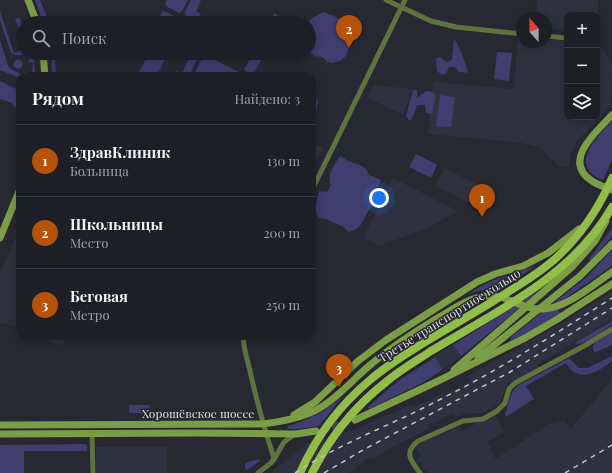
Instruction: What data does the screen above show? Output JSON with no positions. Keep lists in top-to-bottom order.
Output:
{
  "streets": {
    "main road": ["Третье транспортное кольцо", "Хорошёвское шоссе"]
  },
  "north": "top",
  "page": {
    "map_buttons": ["+", "−"],
    "pins": ["2", "1", "3"],
    "search": "Поиск",
    "heading": ["Рядом", "Найдено: 3"],
    "list": [
      {
        "mark": "1",
        "name": "ЗдравКлиник",
        "note": "Больница",
        "value": "130 m"
      },
      {
        "mark": "2",
        "name": "Школьницы",
        "note": "Место",
        "value": "200 m"
      },
      {
        "mark": "3",
        "name": "Беговая",
        "note": "Метро",
        "value": "250 m"
      }
    ]
  }
}
